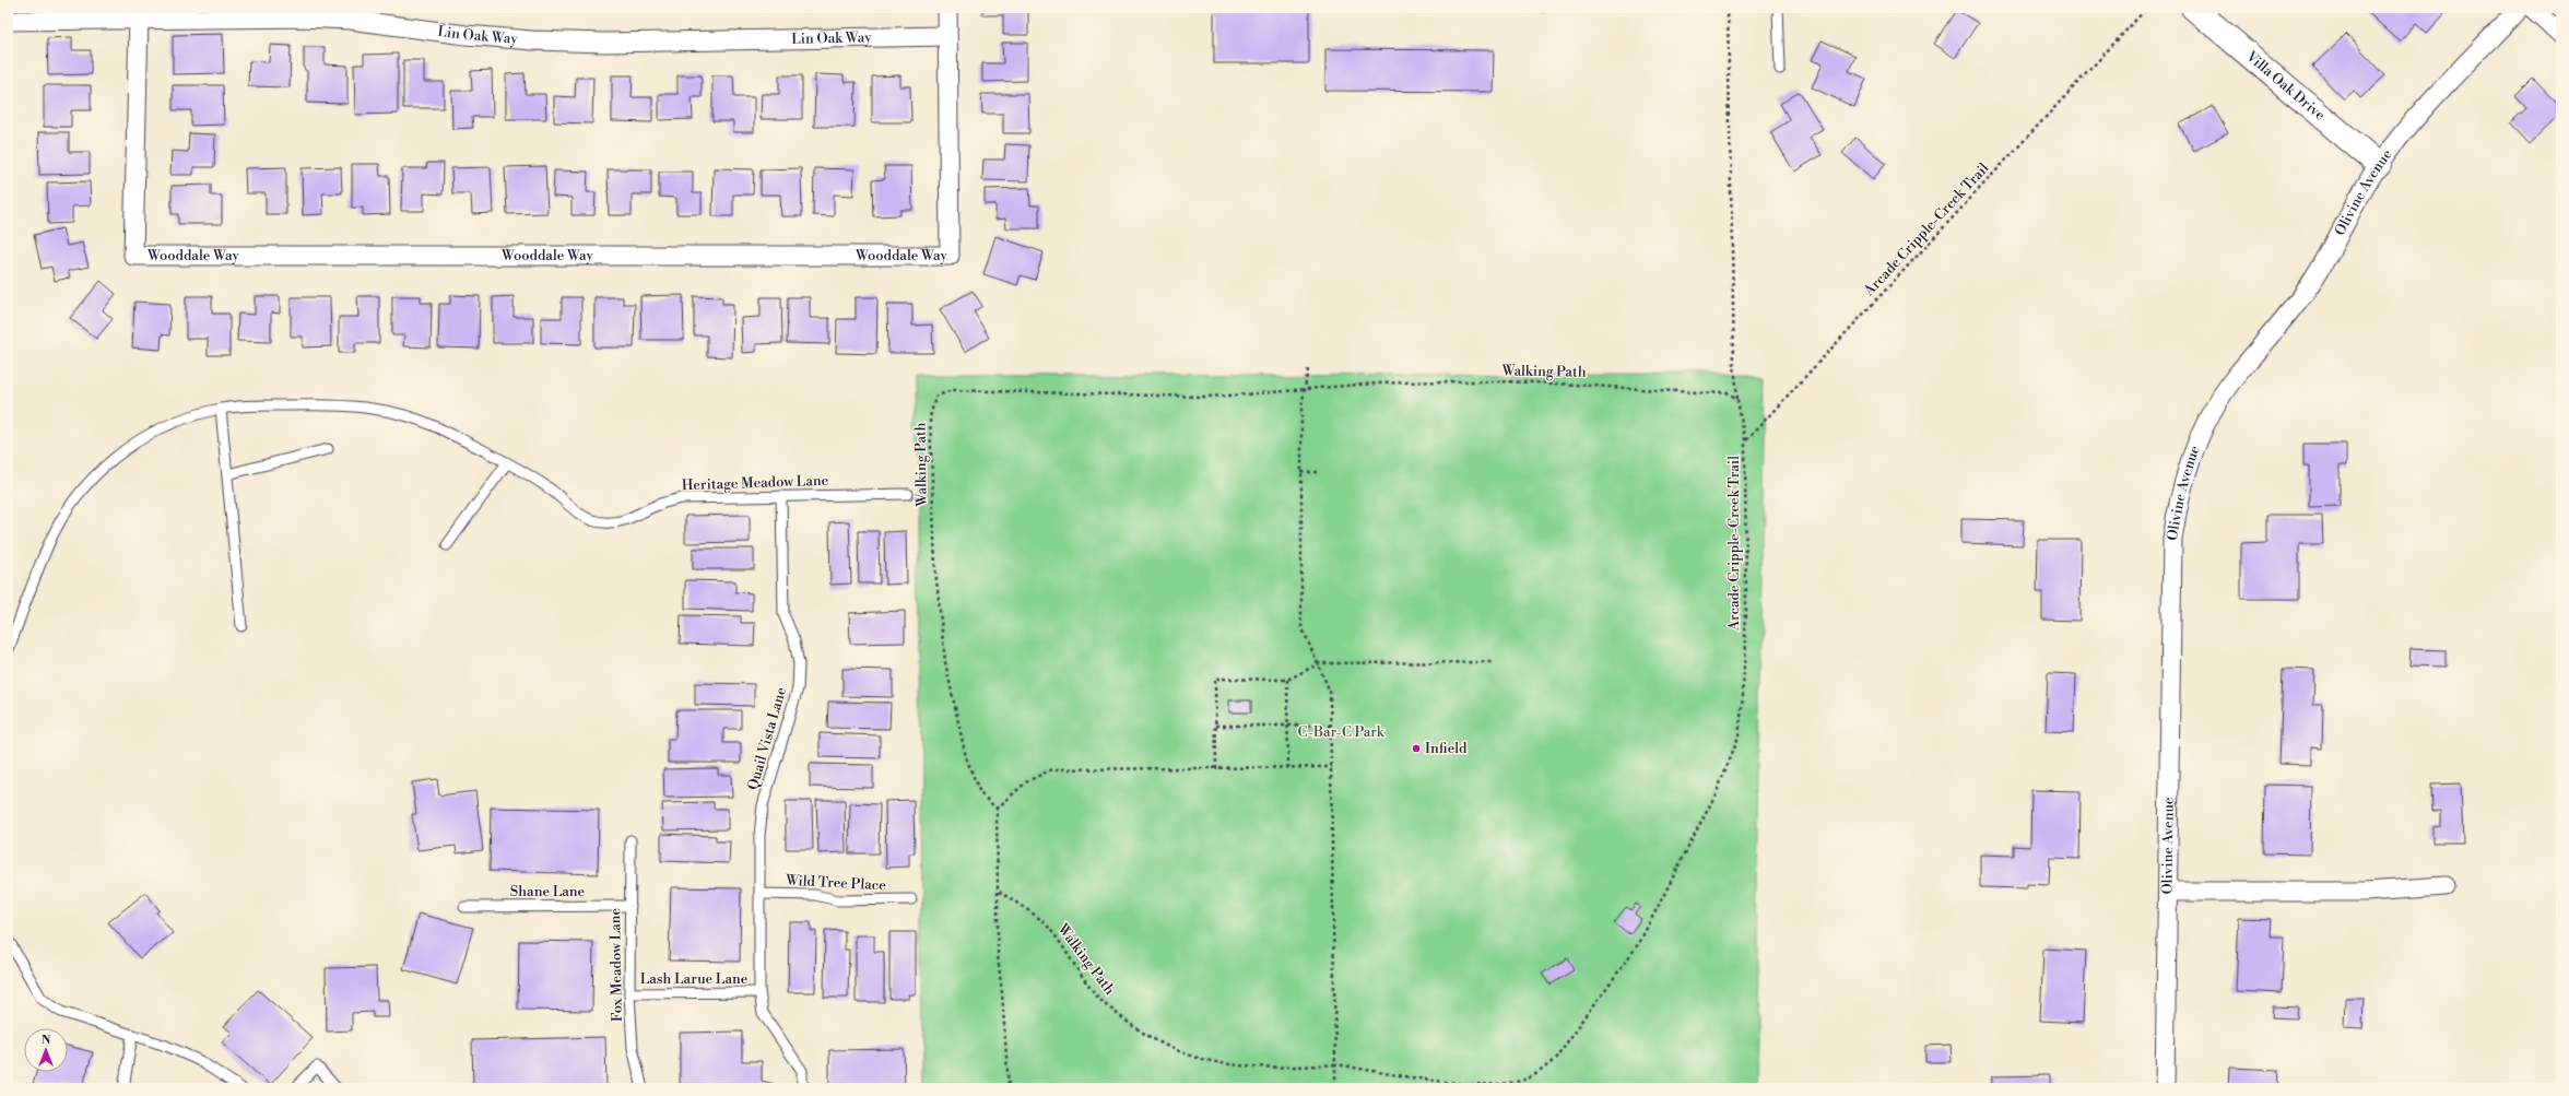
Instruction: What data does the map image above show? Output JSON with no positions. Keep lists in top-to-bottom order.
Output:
{
  "streets": {
    "street": [
      "Lin Oak Way",
      "Villa Oak Drive",
      "Olivine Avenue",
      "Wooddale Way"
    ],
    "lane": [
      "Heritage Meadow Lane",
      "Quail Vista Lane",
      "Wild Tree Place",
      "Shane Lane",
      "Fox Meadow Lane",
      "Lash Larue Lane"
    ],
    "path": ["Arcade Cripple-Creek Trail", "Walking Path"]
  },
  "crossings": [
    ["Lin Oak Way", "Wooddale Way"],
    ["Villa Oak Drive", "Olivine Avenue"],
    ["Arcade Cripple-Creek Trail", "Walking Path"],
    ["Heritage Meadow Lane", "Quail Vista Lane"],
    ["Quail Vista Lane", "Wild Tree Place"],
    ["Quail Vista Lane", "Lash Larue Lane"],
    ["Shane Lane", "Fox Meadow Lane"],
    ["Fox Meadow Lane", "Lash Larue Lane"]
  ],
  "parks": ["C-Bar-C Park"],
  "places": ["Infield"],
  "north": "top"
}
